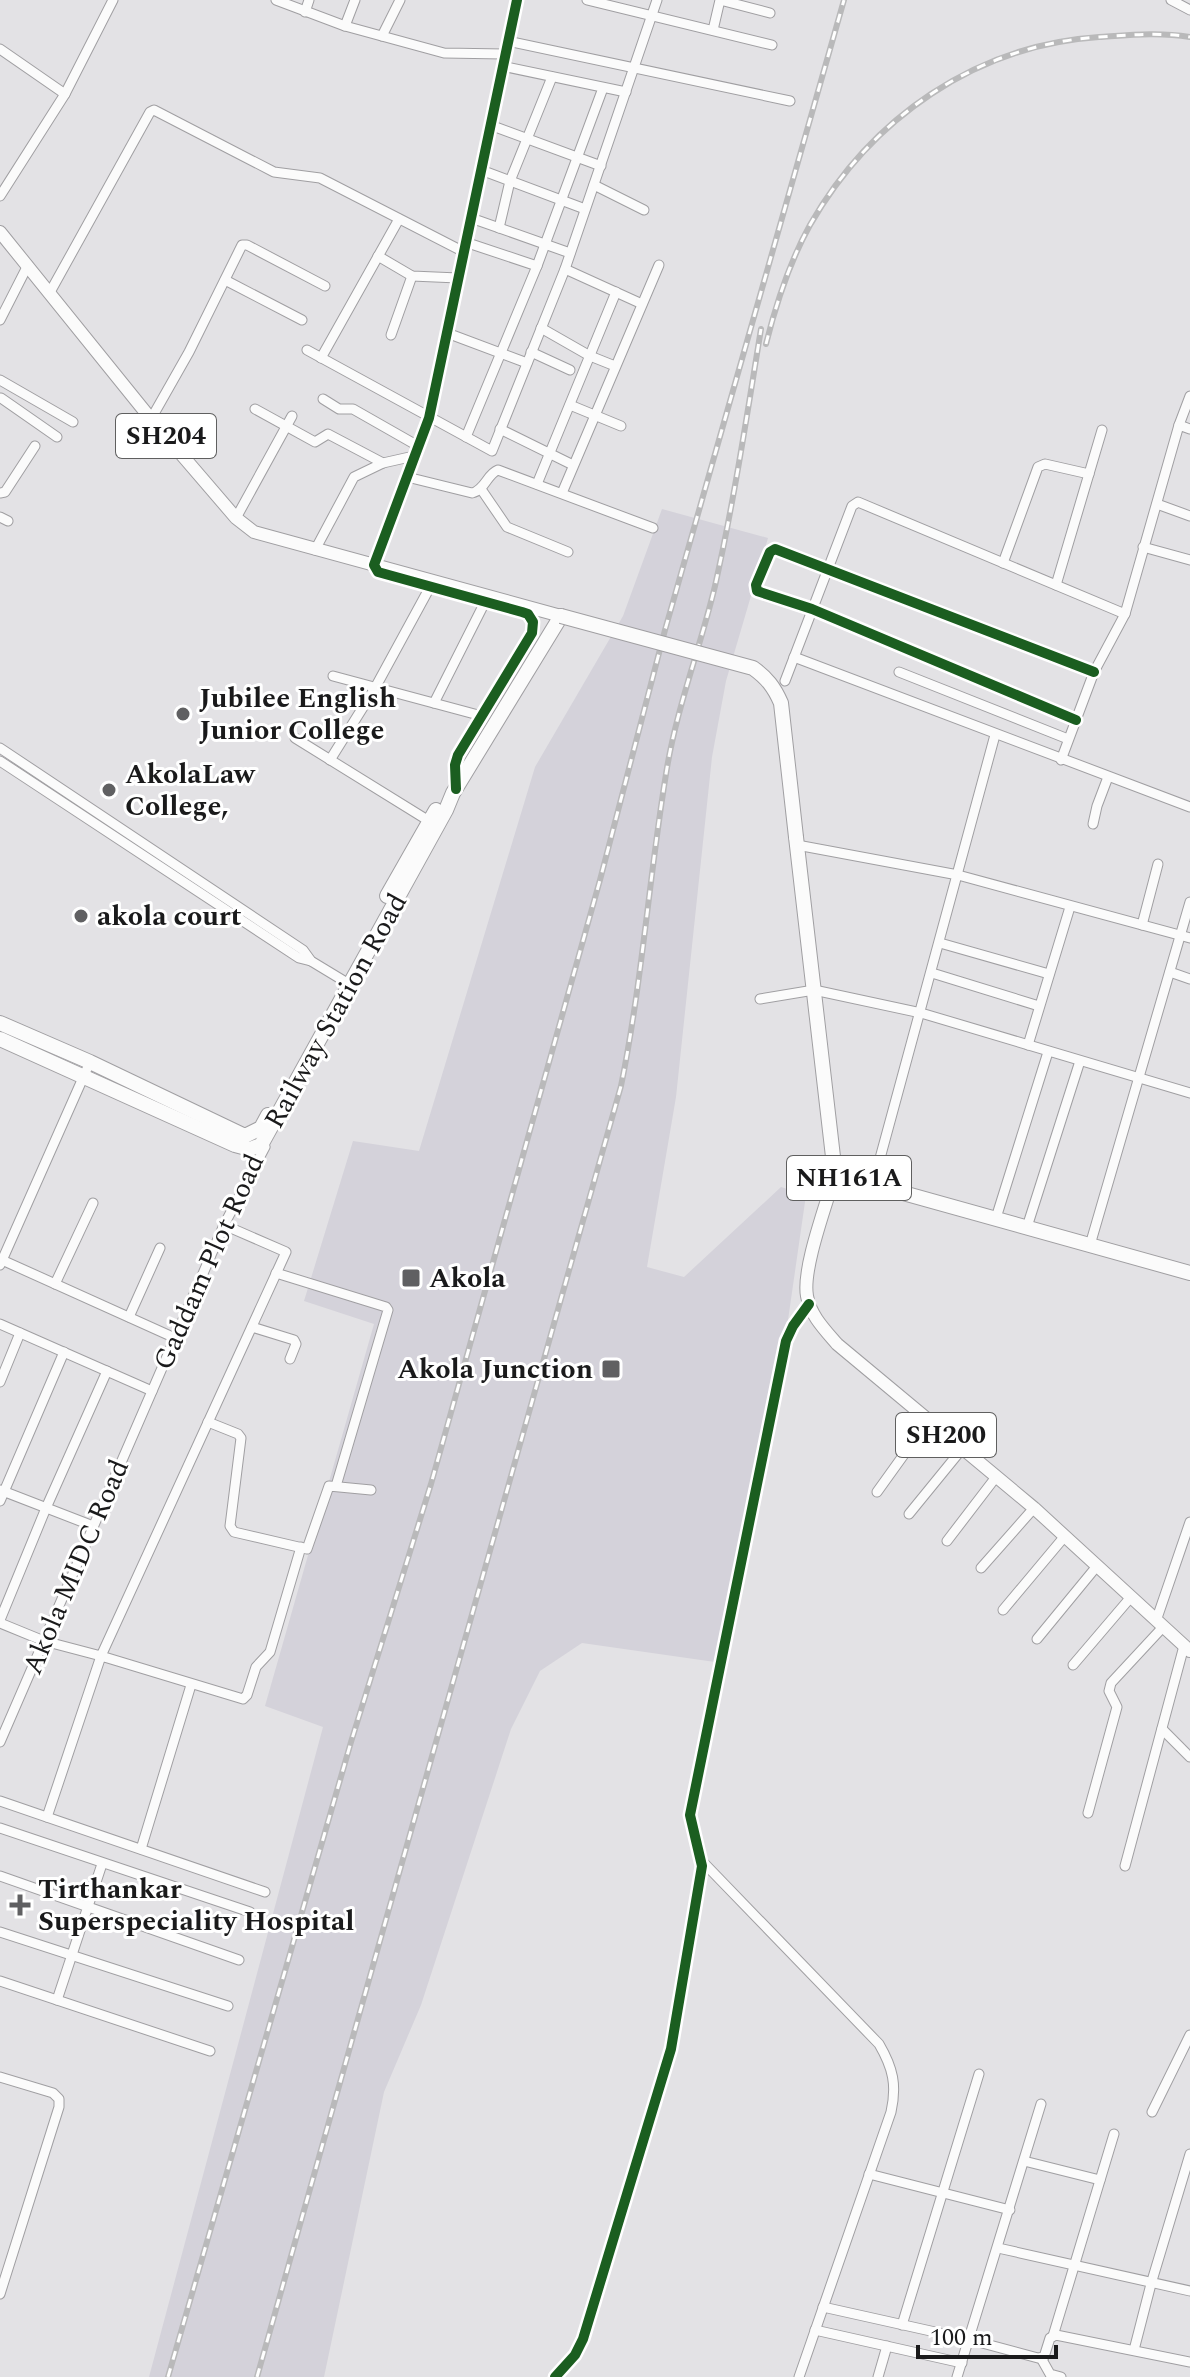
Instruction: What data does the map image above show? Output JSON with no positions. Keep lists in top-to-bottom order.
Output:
{
  "streets": {
    "highway": ["Railway Station Road", "NH161A"],
    "main road": ["SH204", "SH200"],
    "street": ["Gaddam Plot Road", "Akola MIDC Road"]
  },
  "crossings": [
    ["SH204", "Railway Station Road"],
    ["SH204", "NH161A"],
    ["Railway Station Road", "NH161A"],
    ["Railway Station Road", "Gaddam Plot Road"],
    ["Gaddam Plot Road", "Akola MIDC Road"]
  ],
  "places": {
    "other": ["Jubilee English Junior College", "AkolaLaw College,", "akola court"],
    "transit": ["Akola", "Akola Junction"],
    "health": ["Tirthankar Superspeciality Hospital"]
  },
  "scale_bar": "100 m"
}
